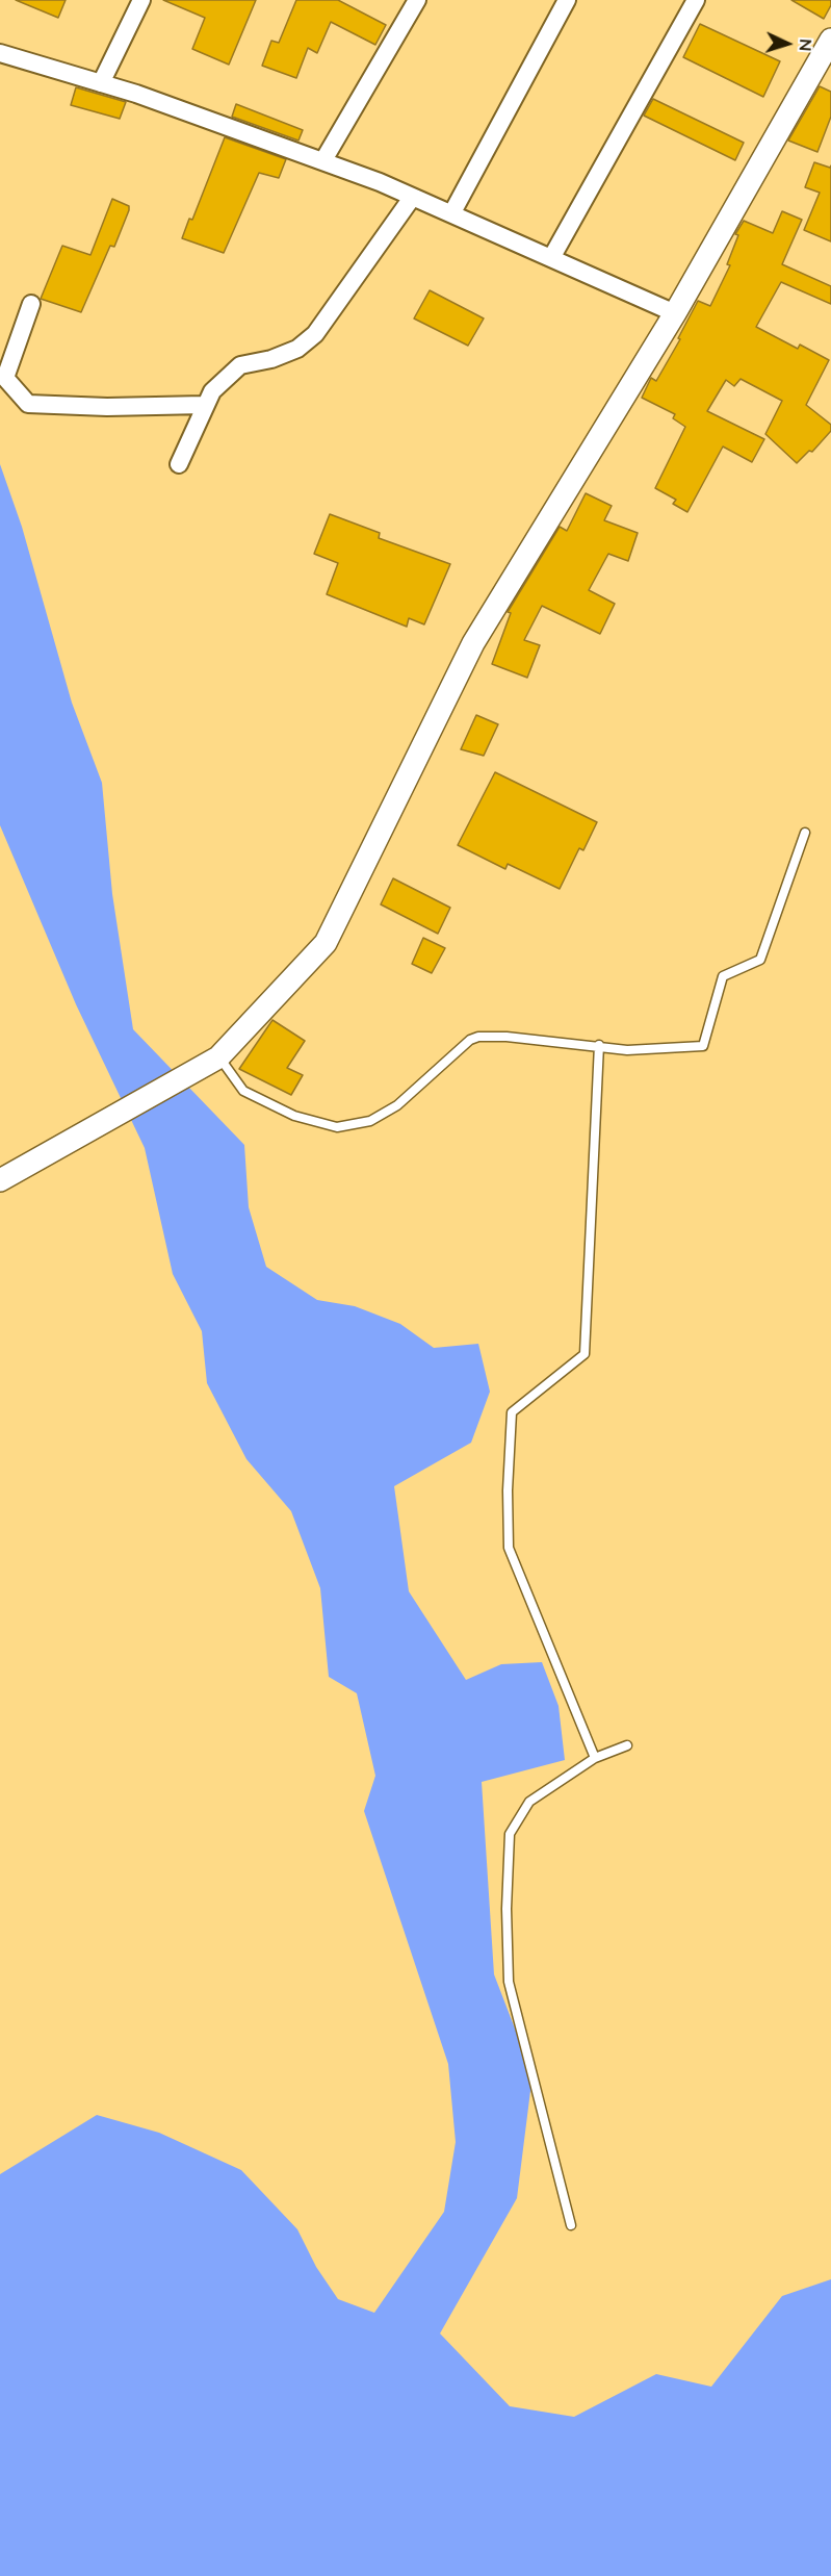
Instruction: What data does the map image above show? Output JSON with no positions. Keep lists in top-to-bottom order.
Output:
{
  "north": "right"
}
